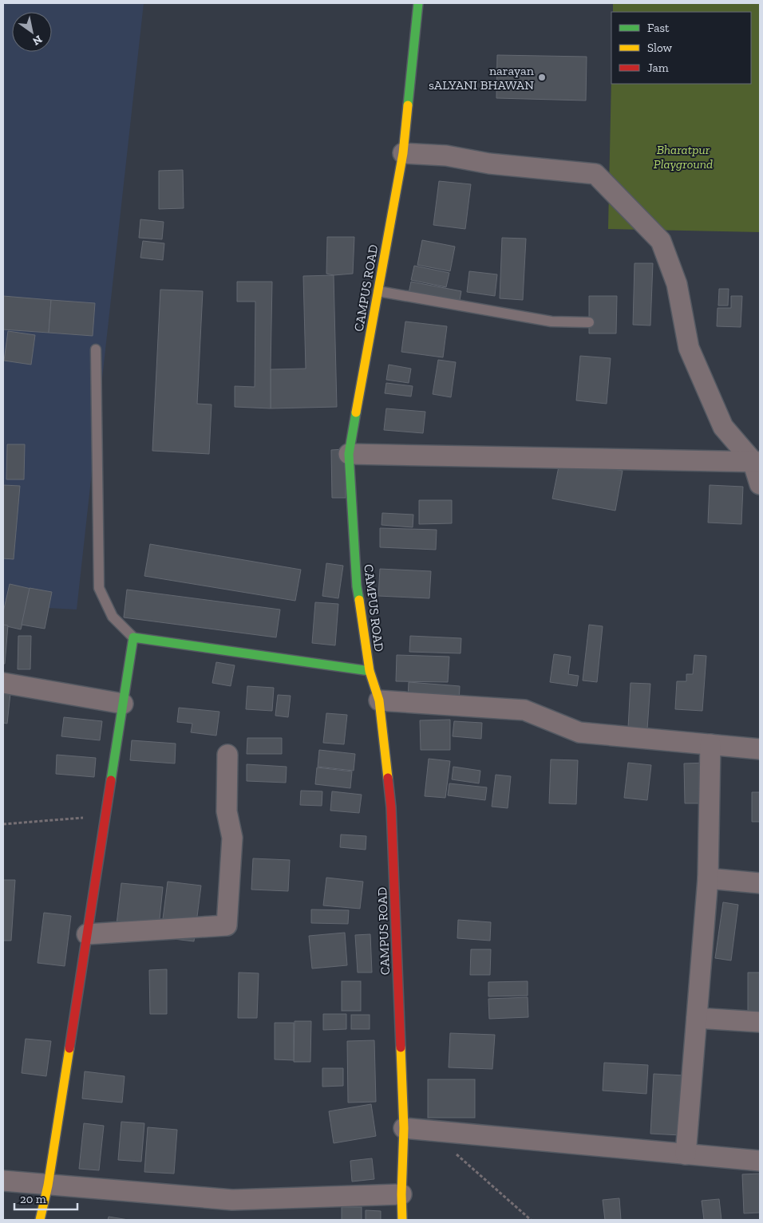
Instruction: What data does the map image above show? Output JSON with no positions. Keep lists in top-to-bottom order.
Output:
{
  "streets": {
    "street": ["CAMPUS ROAD"]
  },
  "parks": ["Bharatpur Playground"],
  "places": ["narayan sALYANI BHAWAN"],
  "legend": ["Fast", "Slow", "Jam"],
  "scale_bar": "20 m",
  "north": "bottom right"
}
